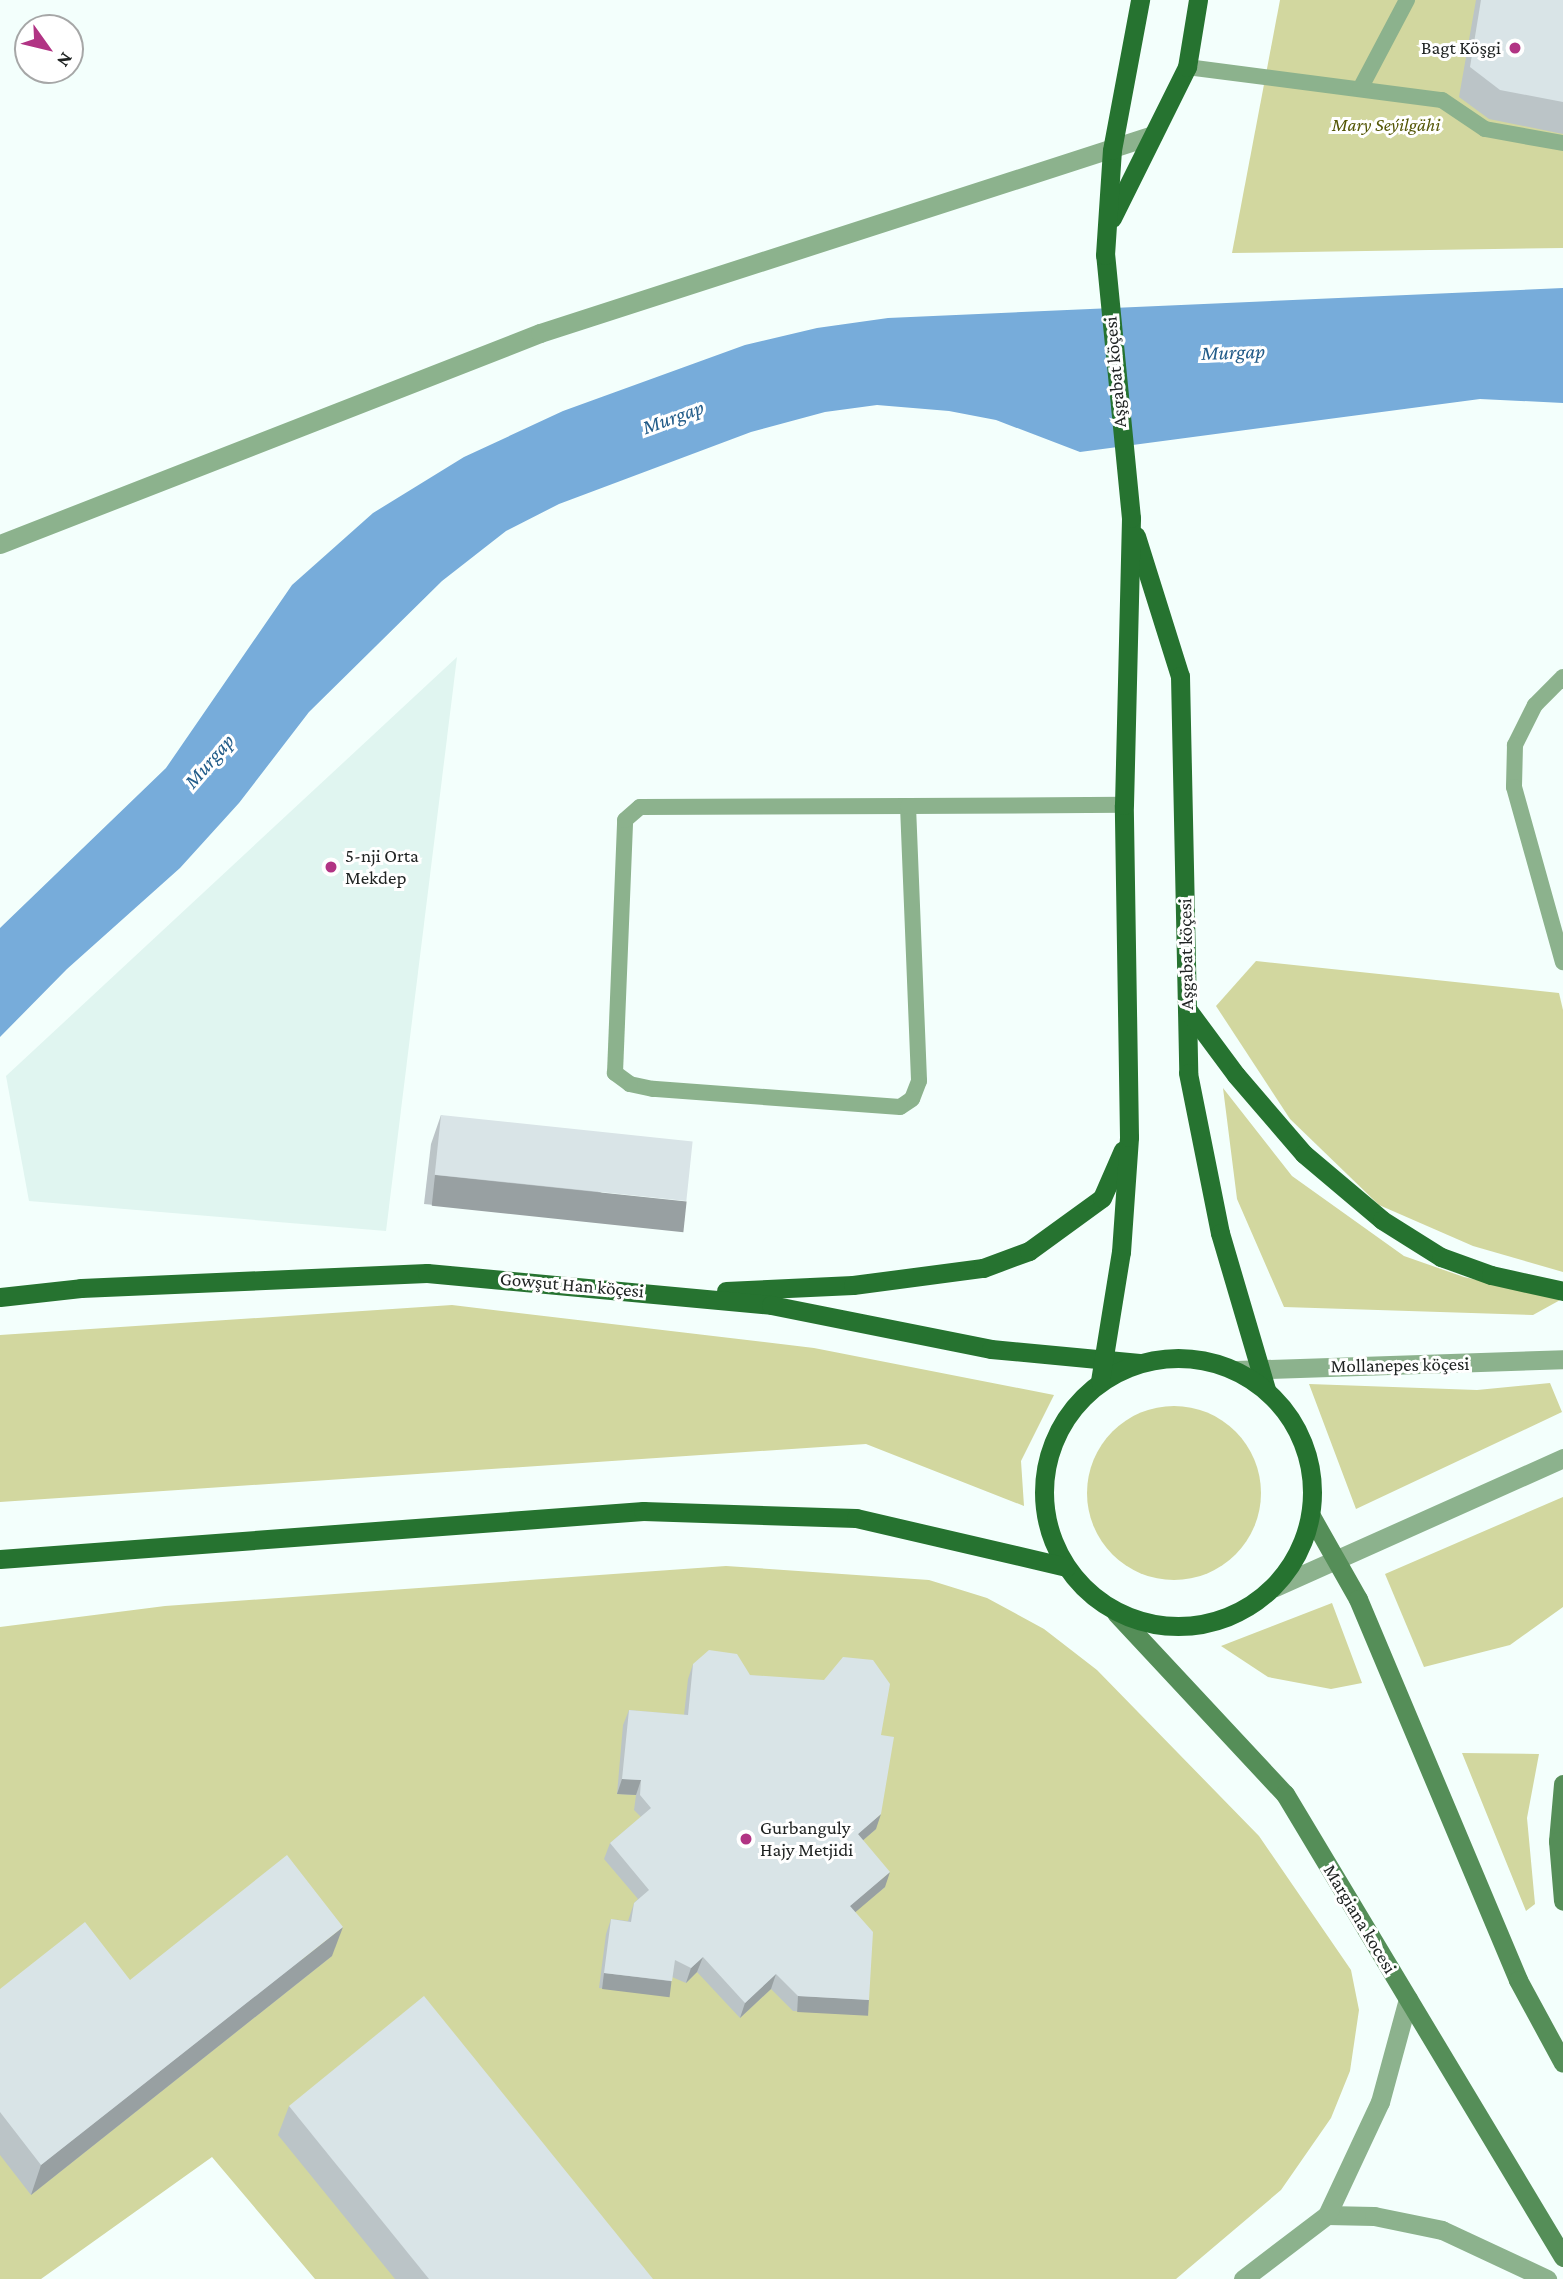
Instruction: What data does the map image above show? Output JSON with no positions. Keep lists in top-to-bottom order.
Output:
{
  "streets": {
    "main road": ["Aşgabat köçesi", "Gowşut Han köçesi", "Margiana kocesi"],
    "street": ["Mollanepes köçesi"]
  },
  "crossings": [
    ["Aşgabat köçesi", "Gowşut Han köçesi"],
    ["Aşgabat köçesi", "Mollanepes köçesi"]
  ],
  "water": ["Murgap"],
  "parks": ["Mary Seýilgähi"],
  "places": ["Bagt Köşgi", "5-nji Orta Mekdep", "Gurbanguly Hajy Metjidi"],
  "north": "bottom right"
}
